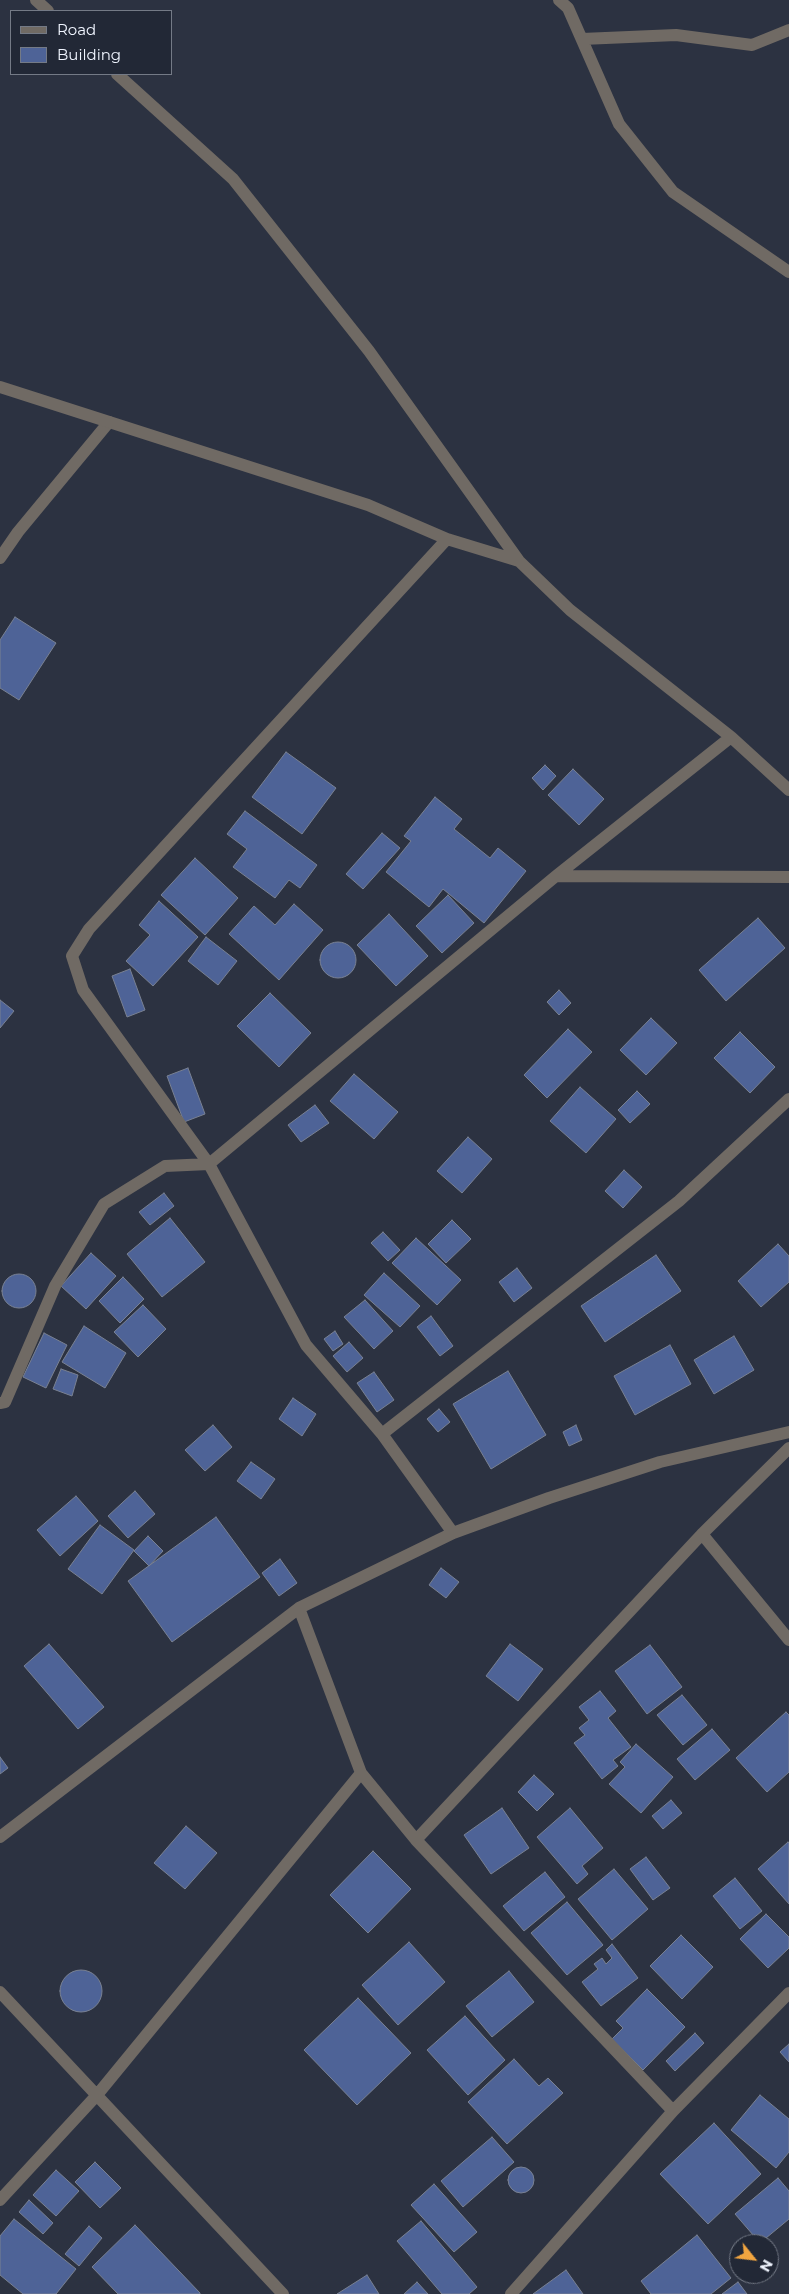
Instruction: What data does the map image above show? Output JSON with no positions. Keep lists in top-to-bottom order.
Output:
{
  "legend": ["Road", "Building"],
  "north": "bottom right"
}
